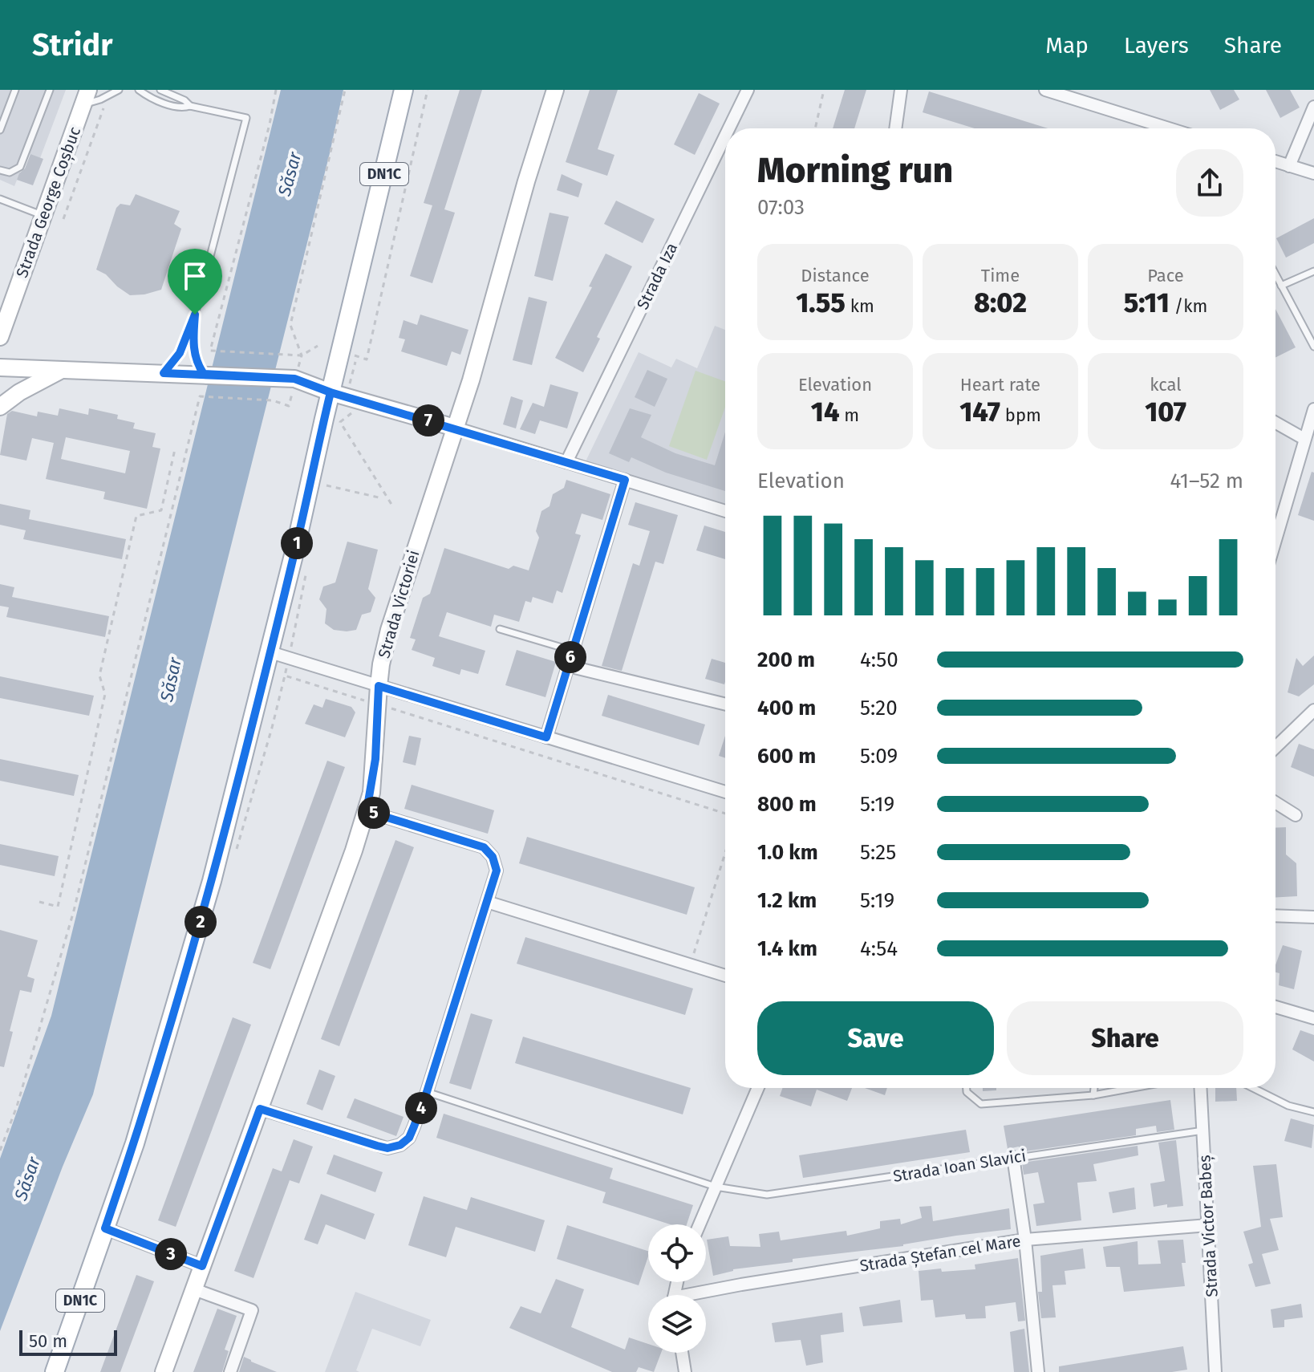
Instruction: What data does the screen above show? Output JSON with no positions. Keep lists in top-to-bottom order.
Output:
{
  "streets": {
    "main road": ["DN1C"],
    "street": [
      "Strada George Coșbuc",
      "Strada Iza",
      "Strada Victoriei",
      "Strada Victor Babeș",
      "Strada Ștefan cel Mare"
    ],
    "lane": ["Strada Ioan Slavici"]
  },
  "crossings": [
    ["Strada Ioan Slavici", "Strada Victor Babeș"],
    ["Strada Victor Babeș", "Strada Ștefan cel Mare"]
  ],
  "water": ["Săsar"],
  "scale_bar": "50 m",
  "page": {
    "header": "Stridr",
    "nav": ["Map", "Layers", "Share"],
    "heading": ["Morning run", "07:03"],
    "stats": [
      ["Distance", "1.55 km"],
      ["Time", "8:02"],
      ["Pace", "5:11 /km"],
      ["Elevation", "14 m"],
      ["Heart rate", "147 bpm"],
      ["kcal", "107"]
    ],
    "pins": [
      "7",
      "1",
      "6",
      "5",
      "2",
      "4",
      "3"
    ],
    "chart": ["Elevation", "41–52 m"],
    "list": [
      {
        "name": "200 m",
        "note": "4:50"
      },
      {
        "name": "400 m",
        "note": "5:20"
      },
      {
        "name": "600 m",
        "note": "5:09"
      },
      {
        "name": "800 m",
        "note": "5:19"
      },
      {
        "name": "1.0 km",
        "note": "5:25"
      },
      {
        "name": "1.2 km",
        "note": "5:19"
      },
      {
        "name": "1.4 km",
        "note": "4:54"
      }
    ],
    "buttons": ["Save", "Share"],
    "scale": "50 m"
  }
}
